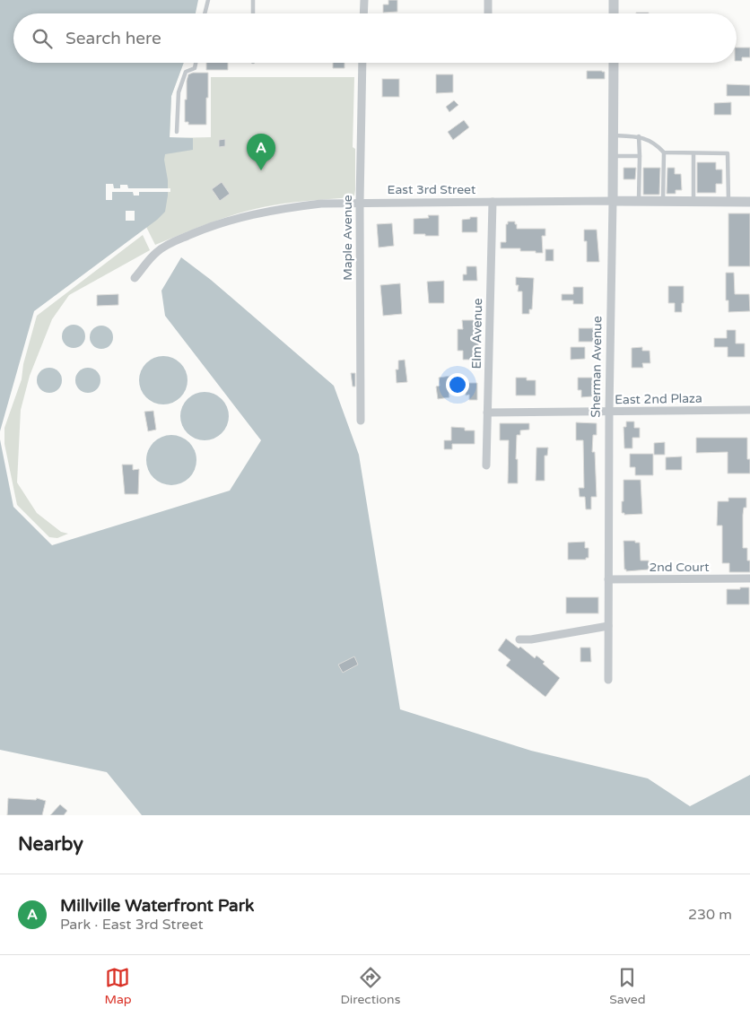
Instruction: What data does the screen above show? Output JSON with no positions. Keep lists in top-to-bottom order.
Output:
{
  "streets": {
    "street": [
      "East 3rd Street",
      "Maple Avenue",
      "Elm Avenue",
      "Sherman Avenue",
      "East 2nd Plaza",
      "2nd Court"
    ]
  },
  "crossings": [
    ["East 3rd Street", "Maple Avenue"],
    ["East 3rd Street", "Elm Avenue"],
    ["East 3rd Street", "Sherman Avenue"],
    ["Elm Avenue", "East 2nd Plaza"],
    ["Sherman Avenue", "East 2nd Plaza"],
    ["Sherman Avenue", "2nd Court"]
  ],
  "page": {
    "search": "Search here",
    "pins": "A",
    "heading": "Nearby",
    "list": [
      {
        "mark": "A",
        "name": "Millville Waterfront Park",
        "note": "Park · East 3rd Street",
        "value": "230 m"
      }
    ],
    "nav": ["Map", "Directions", "Saved"]
  }
}
